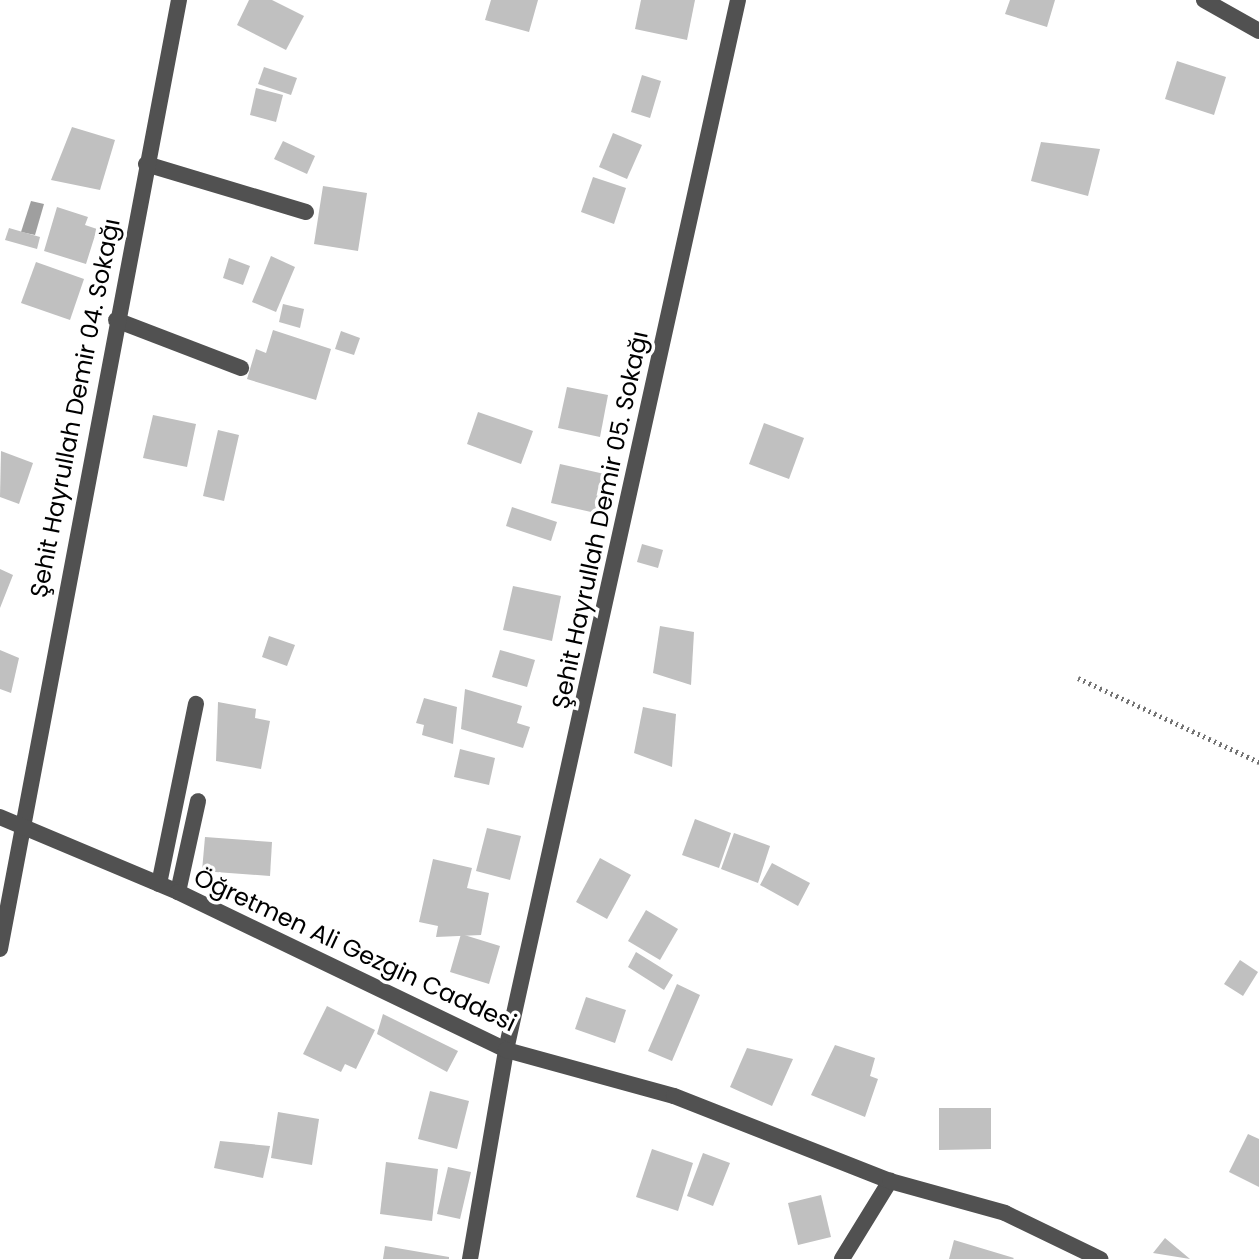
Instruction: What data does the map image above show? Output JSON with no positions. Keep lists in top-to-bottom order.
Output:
{
  "streets": {
    "street": ["Şehit Hayrullah Demir 04. Sokağı", "Şehit Hayrullah Demir 05. Sokağı", "Öğretmen Ali Gezgin Caddesi"]
  },
  "crossings": [
    ["Şehit Hayrullah Demir 04. Sokağı", "Öğretmen Ali Gezgin Caddesi"],
    ["Şehit Hayrullah Demir 05. Sokağı", "Öğretmen Ali Gezgin Caddesi"]
  ]
}
